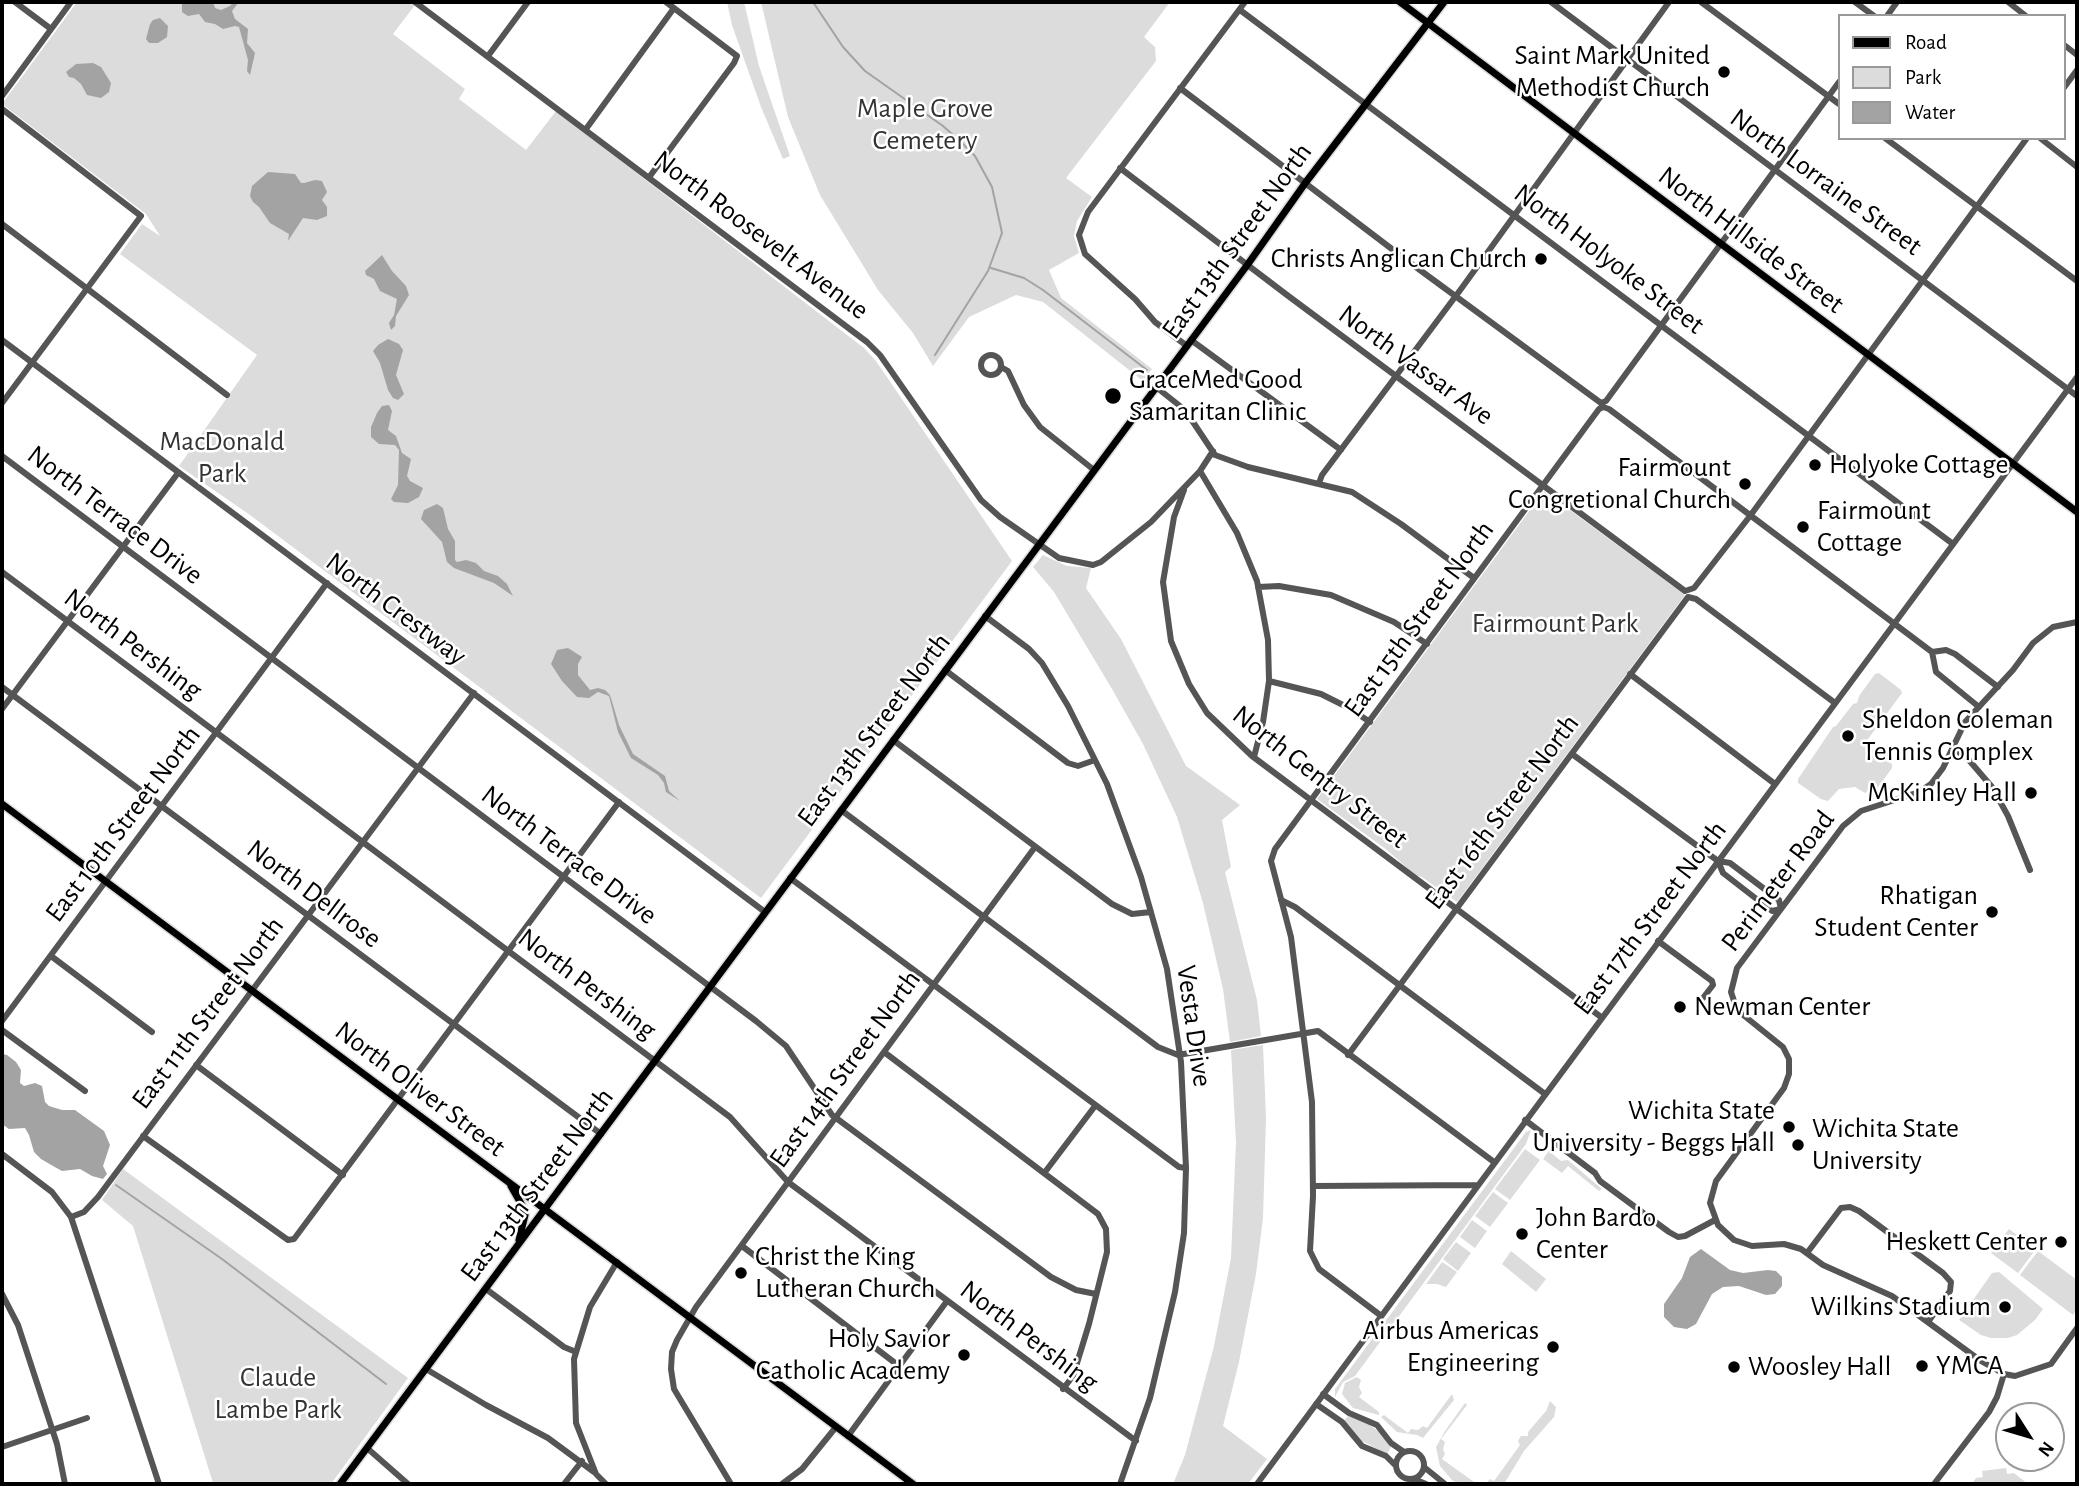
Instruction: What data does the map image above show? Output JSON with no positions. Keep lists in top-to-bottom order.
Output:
{
  "streets": {
    "main road": ["North Hillside Street", "East 13th Street North", "North Oliver Street"],
    "street": [
      "North Lorraine Street",
      "North Roosevelt Avenue",
      "North Holyoke Street",
      "North Vassar Ave",
      "North Terrace Drive",
      "North Crestway",
      "East 15th Street North",
      "North Pershing",
      "North Gentry Street",
      "East 16th Street North",
      "East 10th Street North",
      "Perimeter Road",
      "North Dellrose",
      "East 17th Street North",
      "East 11th Street North",
      "Vesta Drive",
      "East 14th Street North"
    ]
  },
  "crossings": [
    ["North Lorraine Street", "East 15th Street North"],
    ["North Lorraine Street", "East 16th Street North"],
    ["North Lorraine Street", "East 17th Street North"],
    ["North Roosevelt Avenue", "East 13th Street North"],
    ["North Roosevelt Avenue", "North Gentry Street"],
    ["North Hillside Street", "East 13th Street North"],
    ["North Hillside Street", "East 15th Street North"],
    ["North Hillside Street", "East 16th Street North"],
    ["North Hillside Street", "East 17th Street North"],
    ["East 13th Street North", "North Holyoke Street"],
    ["East 13th Street North", "North Vassar Ave"],
    ["East 13th Street North", "North Terrace Drive"],
    ["East 13th Street North", "North Crestway"],
    ["East 13th Street North", "North Pershing"],
    ["East 13th Street North", "North Dellrose"],
    ["East 13th Street North", "Vesta Drive"],
    ["East 13th Street North", "North Oliver Street"],
    ["North Holyoke Street", "East 15th Street North"],
    ["North Holyoke Street", "East 16th Street North"],
    ["North Holyoke Street", "East 17th Street North"],
    ["North Vassar Ave", "East 15th Street North"],
    ["North Vassar Ave", "East 16th Street North"],
    ["North Vassar Ave", "East 17th Street North"],
    ["North Terrace Drive", "East 10th Street North"],
    ["North Terrace Drive", "East 11th Street North"],
    ["North Terrace Drive", "East 14th Street North"],
    ["North Crestway", "East 10th Street North"],
    ["North Crestway", "East 11th Street North"],
    ["East 15th Street North", "North Gentry Street"],
    ["North Pershing", "East 10th Street North"],
    ["North Pershing", "East 11th Street North"],
    ["North Pershing", "Vesta Drive"],
    ["North Pershing", "East 14th Street North"],
    ["North Gentry Street", "East 16th Street North"],
    ["North Gentry Street", "East 17th Street North"],
    ["East 10th Street North", "North Dellrose"],
    ["East 10th Street North", "North Oliver Street"],
    ["North Dellrose", "East 11th Street North"],
    ["East 11th Street North", "North Oliver Street"],
    ["East 14th Street North", "North Oliver Street"]
  ],
  "parks": [
    "Maple Grove Cemetery",
    "MacDonald Park",
    "Fairmount Park",
    "Claude Lambe Park"
  ],
  "places": [
    "Saint Mark United Methodist Church",
    "Christs Anglican Church",
    "GraceMed Good Samaritan Clinic",
    "Holyoke Cottage",
    "Fairmount Congretional Church",
    "Fairmount Cottage",
    "Sheldon Coleman Tennis Complex",
    "McKinley Hall",
    "Rhatigan Student Center",
    "Newman Center",
    "Wichita State University - Beggs Hall",
    "Wichita State University",
    "John Bardo Center",
    "Heskett Center",
    "Christ the King Lutheran Church",
    "Wilkins Stadium",
    "Airbus Americas Engineering",
    "Holy Savior Catholic Academy",
    "YMCA",
    "Woosley Hall"
  ],
  "legend": ["Road", "Park", "Water"],
  "north": "bottom right"
}
